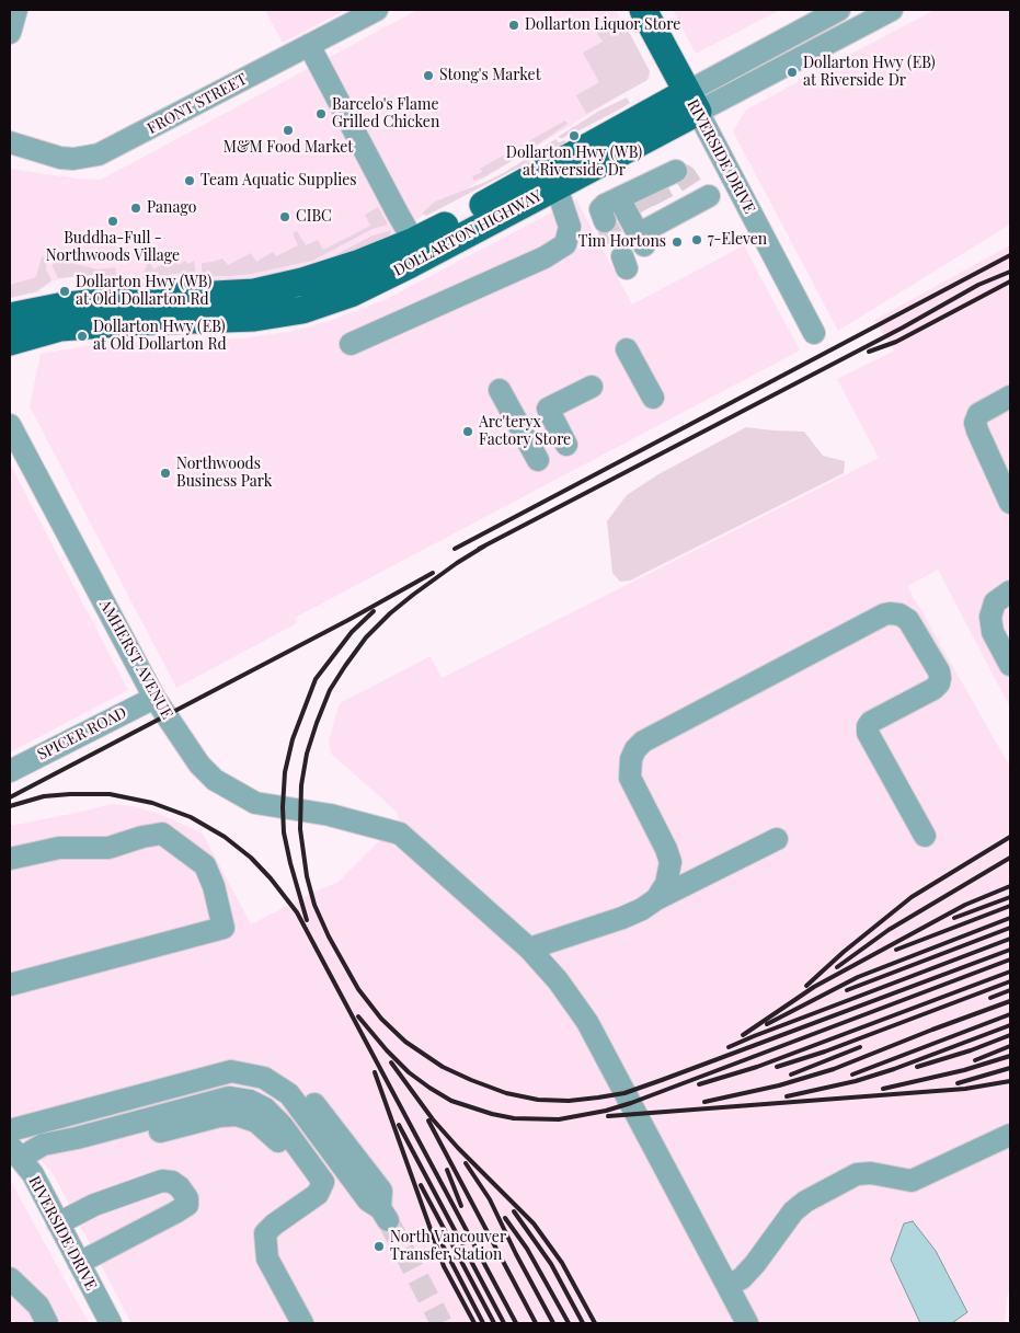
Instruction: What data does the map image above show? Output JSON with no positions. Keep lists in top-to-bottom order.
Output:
{
  "streets": {
    "main road": ["RIVERSIDE DRIVE", "DOLLARTON HIGHWAY"],
    "street": ["FRONT STREET", "AMHERST AVENUE", "SPICER ROAD"]
  },
  "crossings": [
    ["RIVERSIDE DRIVE", "DOLLARTON HIGHWAY"],
    ["AMHERST AVENUE", "SPICER ROAD"]
  ],
  "places": [
    "Dollarton Liquor Store",
    "Dollarton Hwy (EB) at Riverside Dr",
    "Stong's Market",
    "Barcelo's Flame Grilled Chicken",
    "M&M Food Market",
    "Dollarton Hwy (WB) at Riverside Dr",
    "Team Aquatic Supplies",
    "Panago",
    "CIBC",
    "Buddha-Full - Northwoods Village",
    "7-Eleven",
    "Tim Hortons",
    "Dollarton Hwy (WB) at Old Dollarton Rd",
    "Dollarton Hwy (EB) at Old Dollarton Rd",
    "Arc'teryx Factory Store",
    "Northwoods Business Park",
    "North Vancouver Transfer Station"
  ]
}
